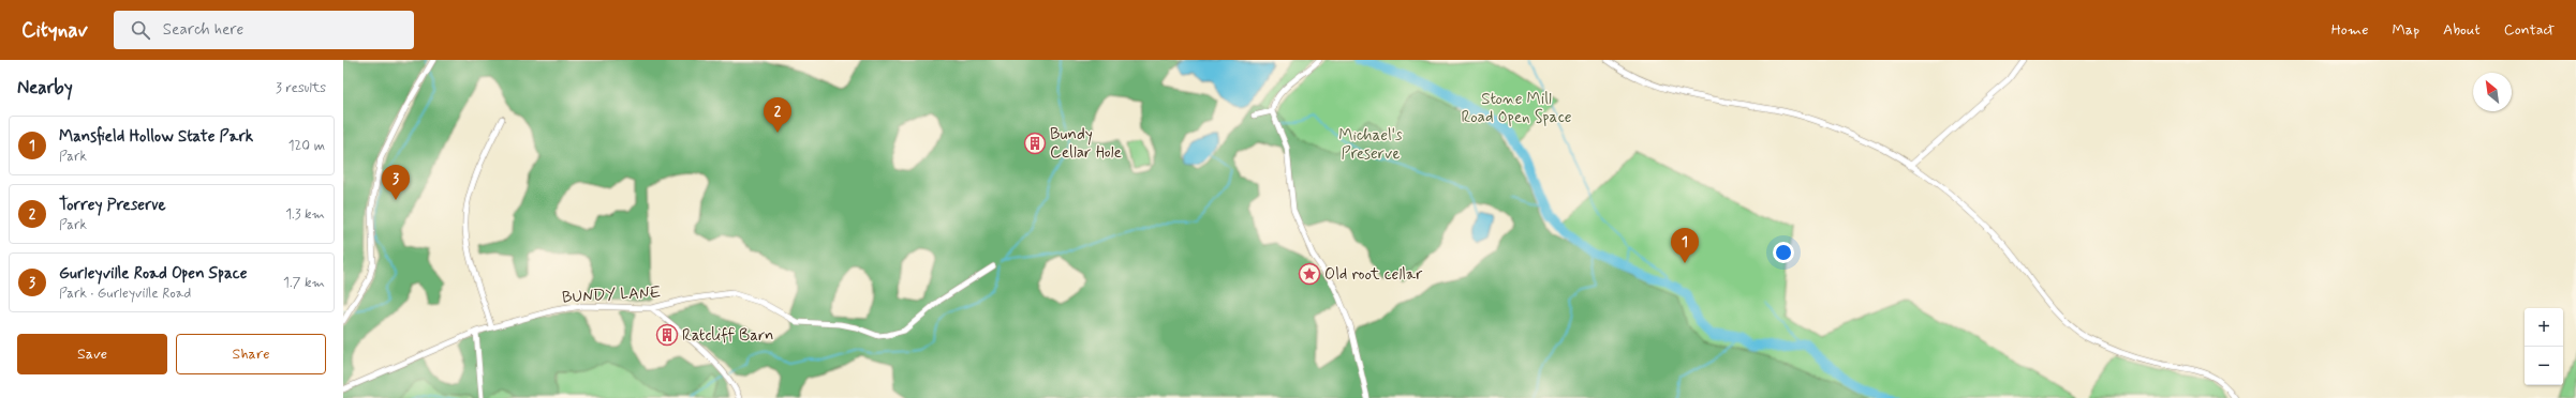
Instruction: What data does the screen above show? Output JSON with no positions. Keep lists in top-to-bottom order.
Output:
{
  "streets": {
    "street": ["BUNDY LANE"]
  },
  "parks": ["Stone Mill Road Open Space", "Michael's Preserve"],
  "places": {
    "building": ["Bundy Cellar Hole", "Ratcliff Barn"],
    "place": ["Old root cellar"]
  },
  "north": "top left",
  "page": {
    "header": "Citynav",
    "search": "Search here",
    "nav": [
      "Home",
      "Map",
      "About",
      "Contact"
    ],
    "heading": ["Nearby", "3 results"],
    "pins": ["2", "3", "1"],
    "list": [
      {
        "mark": "1",
        "name": "Mansfield Hollow State Park",
        "note": "Park",
        "value": "120 m"
      },
      {
        "mark": "2",
        "name": "Torrey Preserve",
        "note": "Park",
        "value": "1.3 km"
      },
      {
        "mark": "3",
        "name": "Gurleyville Road Open Space",
        "note": "Park · Gurleyville Road",
        "value": "1.7 km"
      }
    ],
    "map_buttons": ["+", "−"],
    "buttons": ["Save", "Share"]
  }
}
